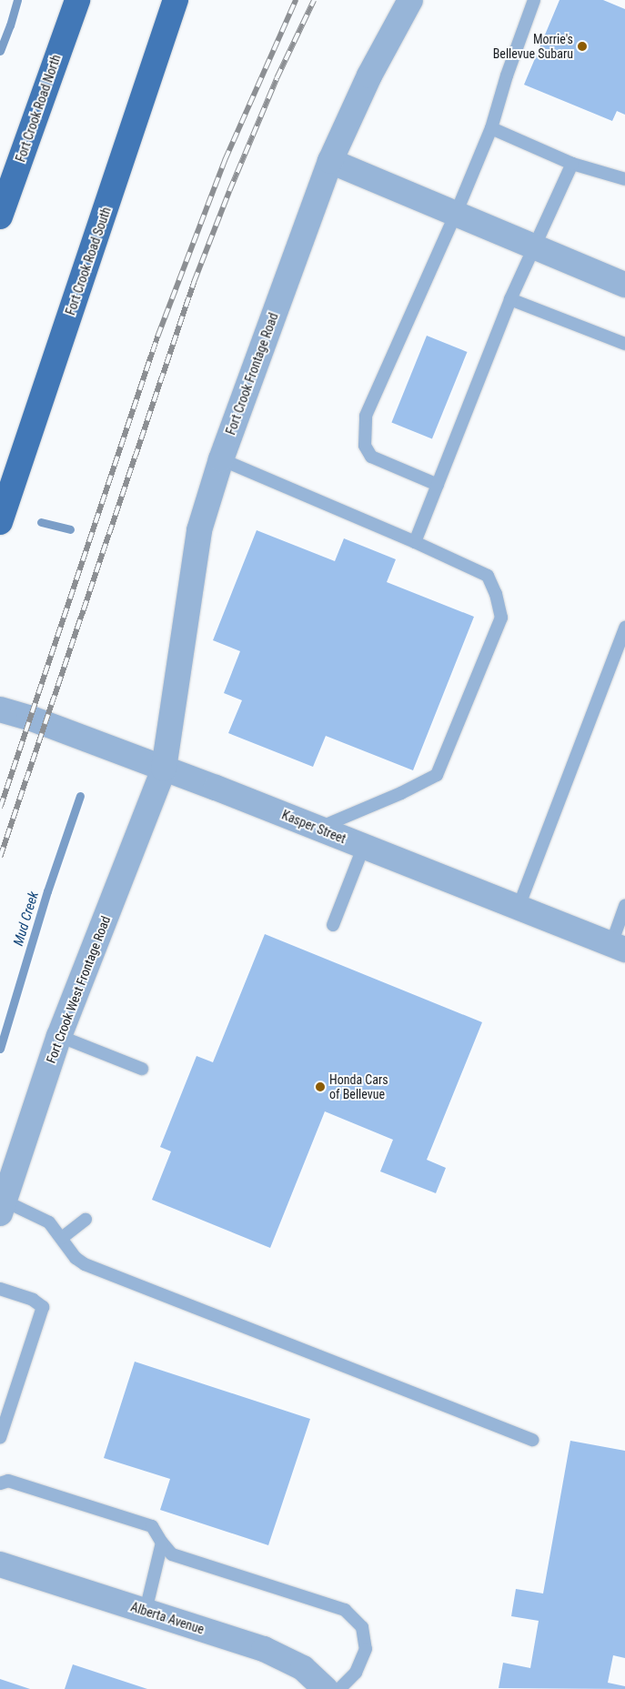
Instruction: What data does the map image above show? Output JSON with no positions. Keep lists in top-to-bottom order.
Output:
{
  "streets": {
    "main road": ["Fort Crook Road North", "Fort Crook Road South"],
    "street": [
      "Fort Crook Frontage Road",
      "Kasper Street",
      "Fort Crook West Frontage Road",
      "Alberta Avenue"
    ]
  },
  "crossings": [
    ["Fort Crook Frontage Road", "Kasper Street"],
    ["Fort Crook Frontage Road", "Fort Crook West Frontage Road"],
    ["Kasper Street", "Fort Crook West Frontage Road"]
  ],
  "water": ["Mud Creek"],
  "places": ["Morrie's Bellevue Subaru", "Honda Cars of Bellevue"]
}
